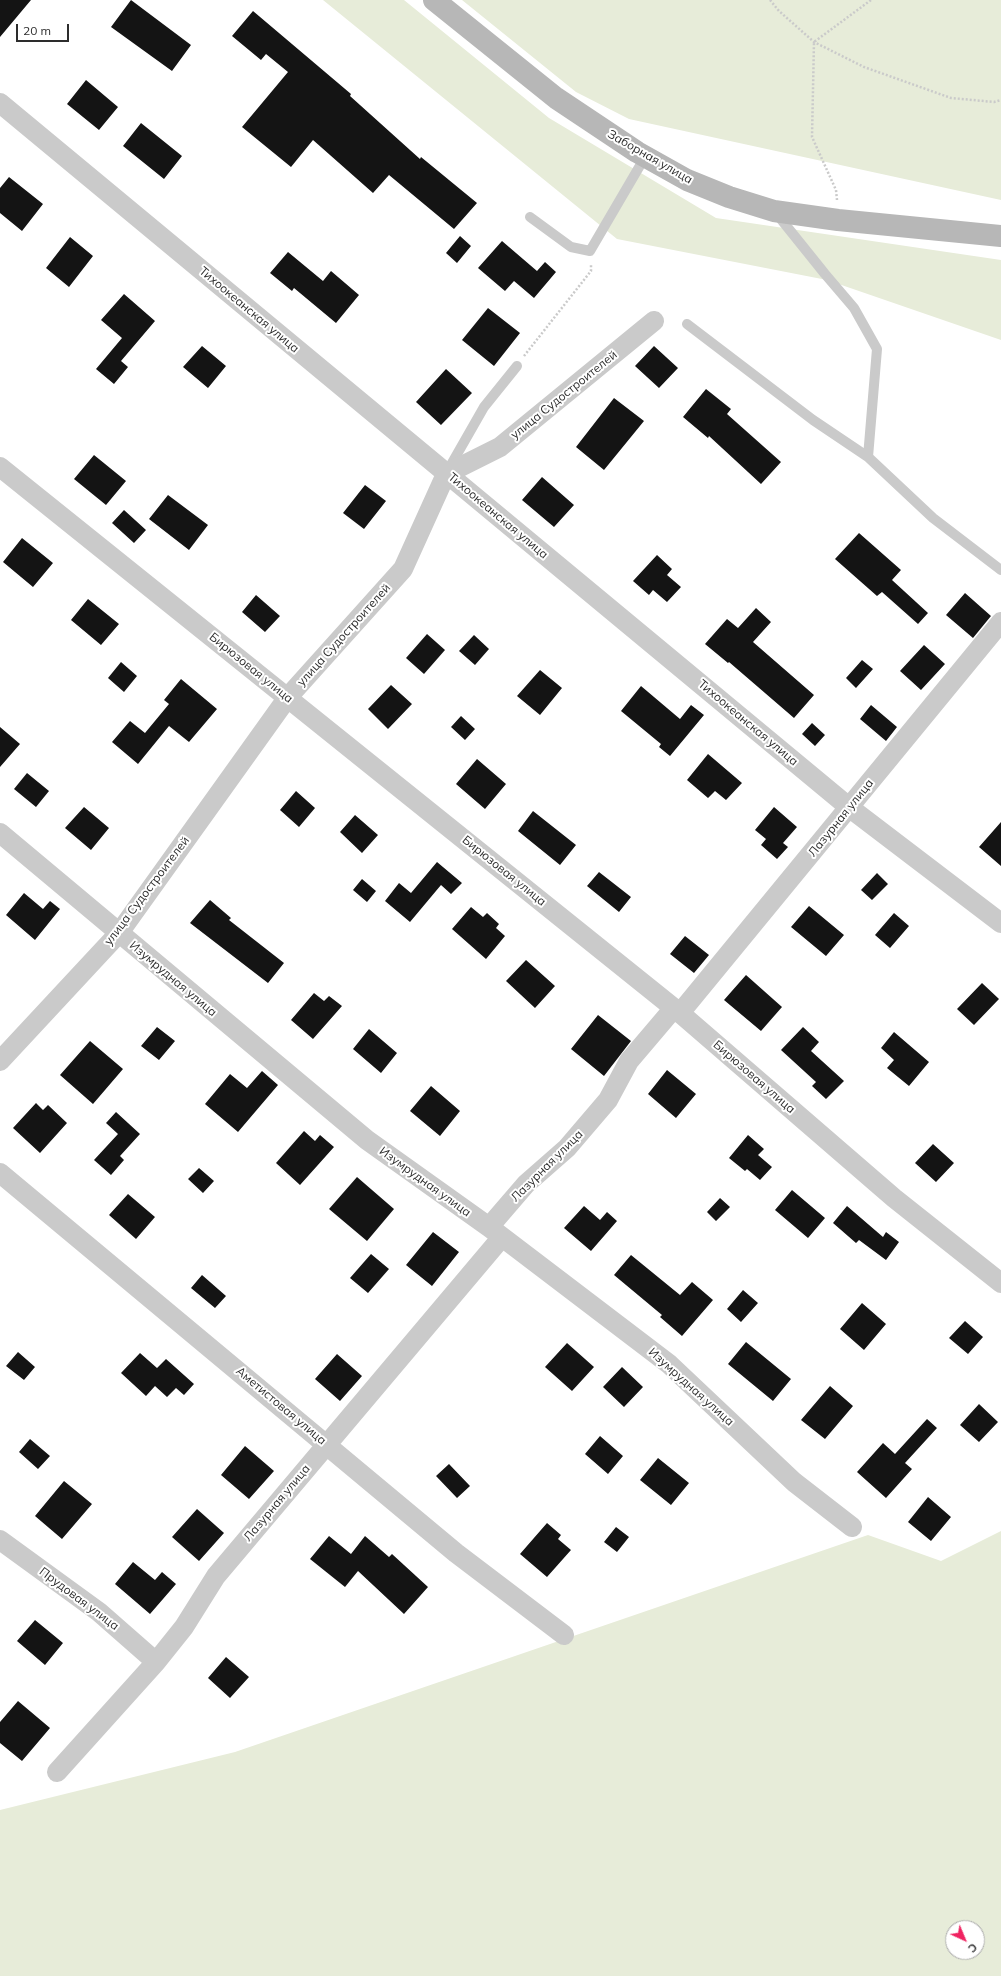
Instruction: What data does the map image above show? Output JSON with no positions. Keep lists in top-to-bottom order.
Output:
{
  "streets": {
    "street": [
      "Заборная улица",
      "Тихоокеанская улица",
      "улица Судостроителей",
      "Бирюзовая улица",
      "Лазурная улица",
      "Изумрудная улица",
      "Аметистовая улица",
      "Прудовая улица"
    ]
  },
  "crossings": [
    ["Тихоокеанская улица", "улица Судостроителей"],
    ["Тихоокеанская улица", "Лазурная улица"],
    ["улица Судостроителей", "Бирюзовая улица"],
    ["улица Судостроителей", "Изумрудная улица"],
    ["Бирюзовая улица", "Лазурная улица"],
    ["Лазурная улица", "Изумрудная улица"],
    ["Лазурная улица", "Аметистовая улица"],
    ["Лазурная улица", "Прудовая улица"]
  ],
  "scale_bar": "20 m",
  "north": "bottom right"
}
